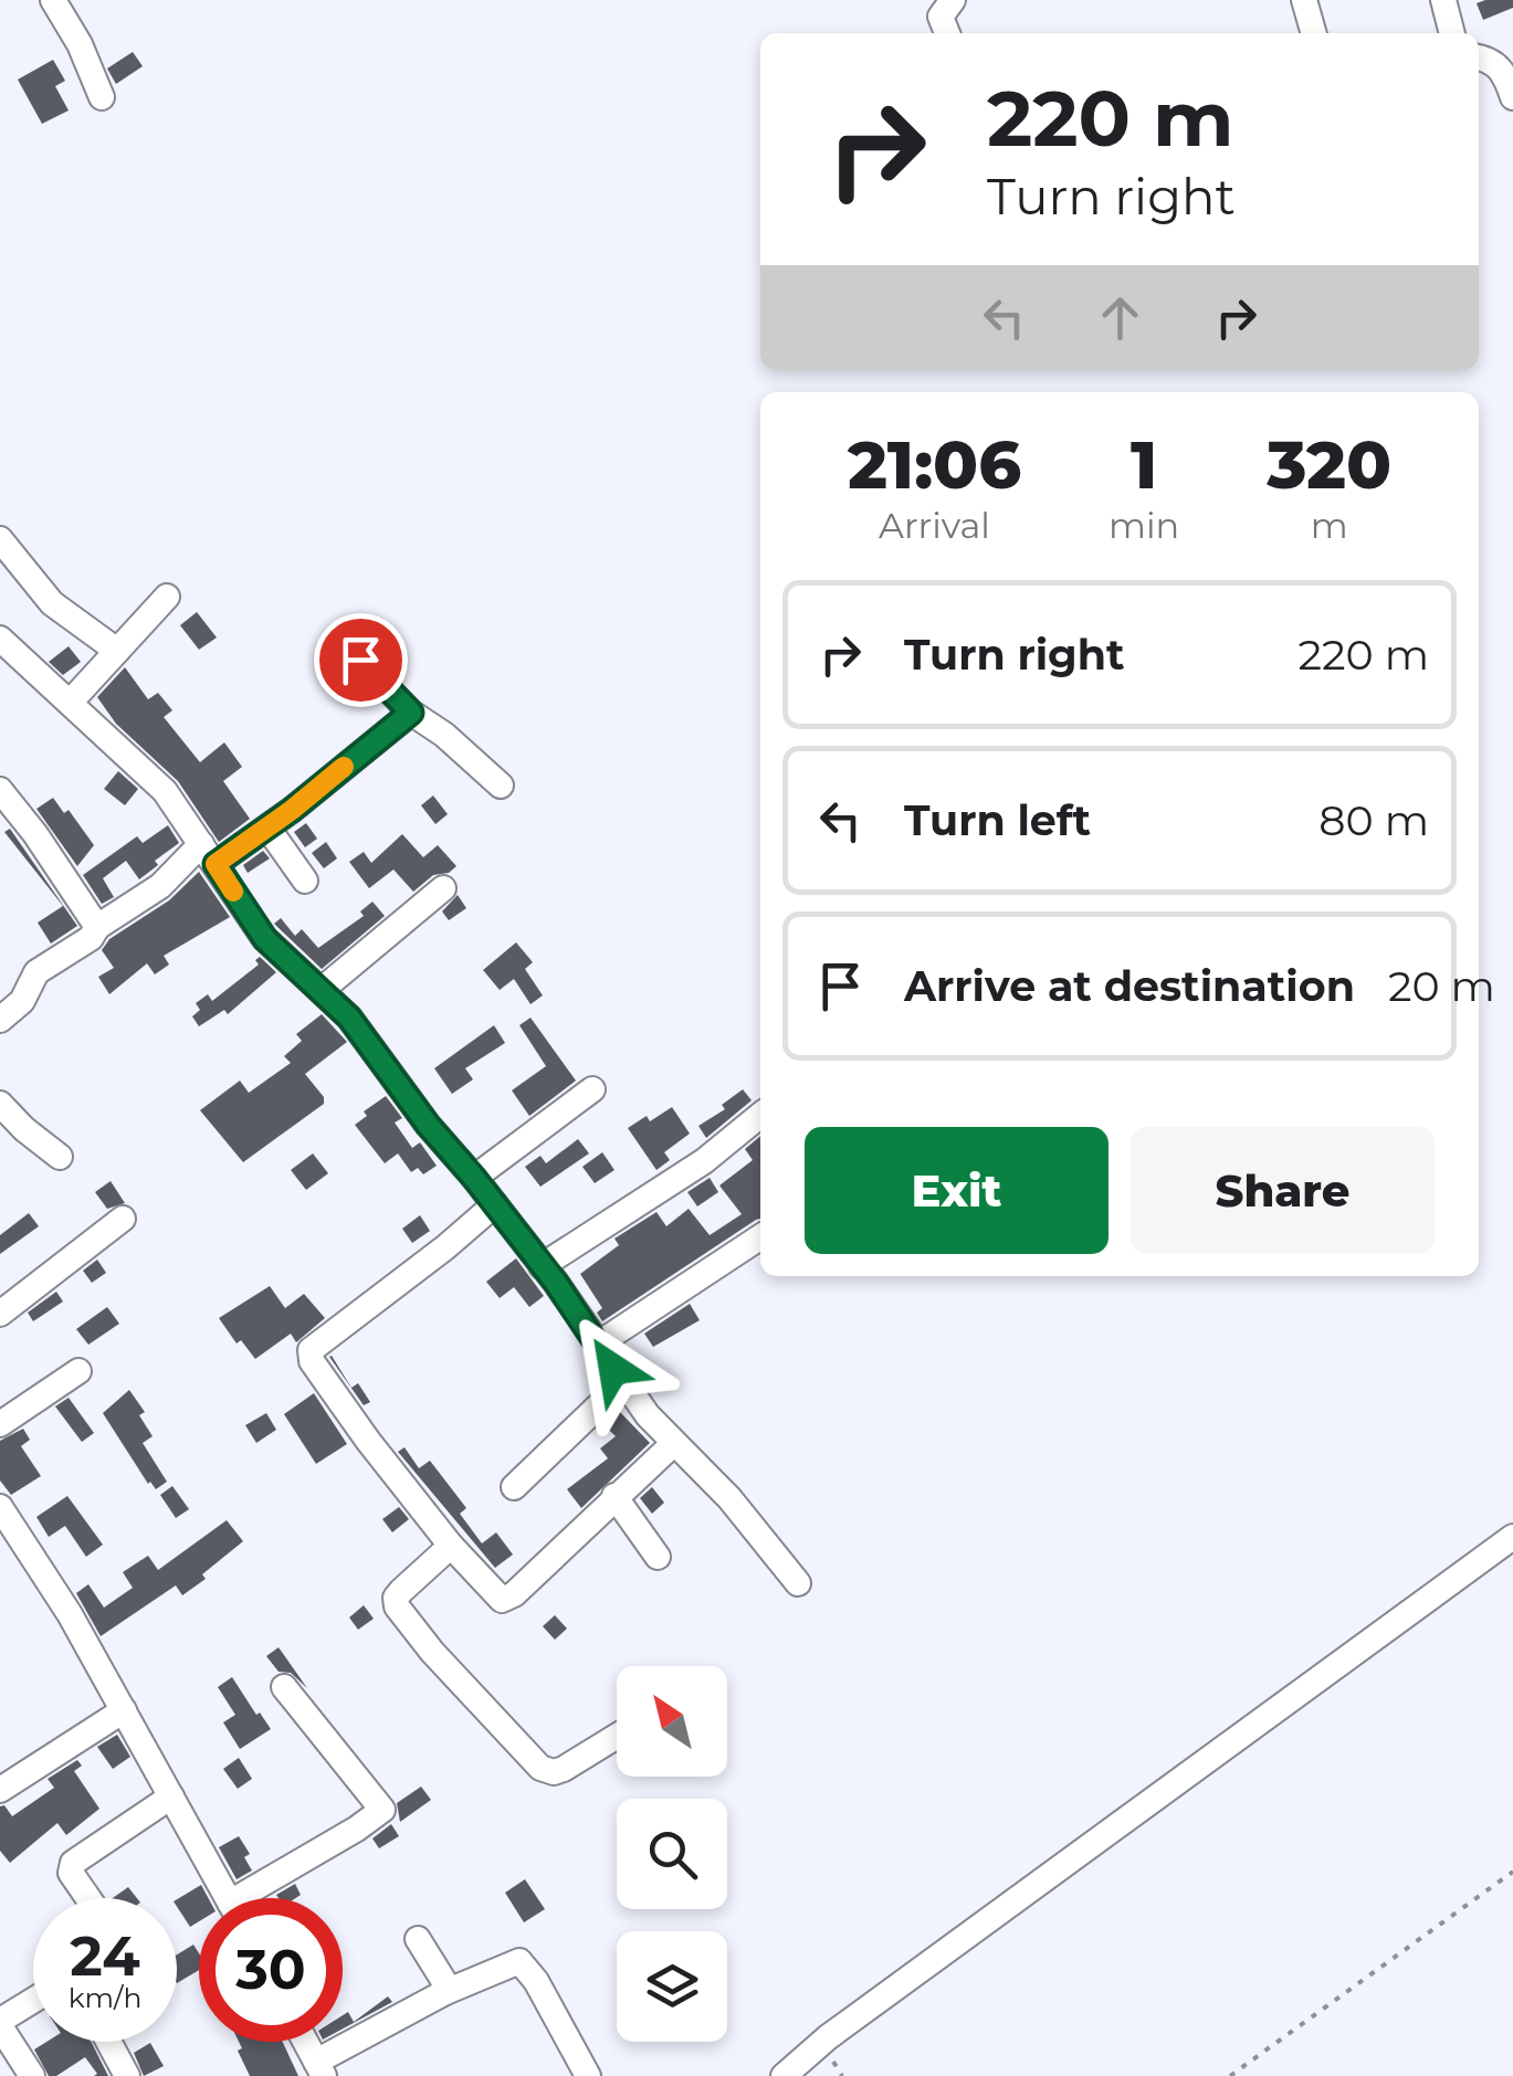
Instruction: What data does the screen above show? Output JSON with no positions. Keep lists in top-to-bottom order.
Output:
{
  "north": "top left",
  "page": {
    "turn": ["220 m", "Turn right"],
    "eta": [
      "21:06",
      "Arrival",
      "1",
      "min",
      "320",
      "m"
    ],
    "list": [
      {
        "name": "Turn right",
        "value": "220 m"
      },
      {
        "name": "Turn left",
        "value": "80 m"
      },
      {
        "name": "Arrive at destination",
        "value": "20 m"
      }
    ],
    "buttons": ["Exit", "Share"],
    "speed": "24 km/h",
    "limit": "30"
  }
}
